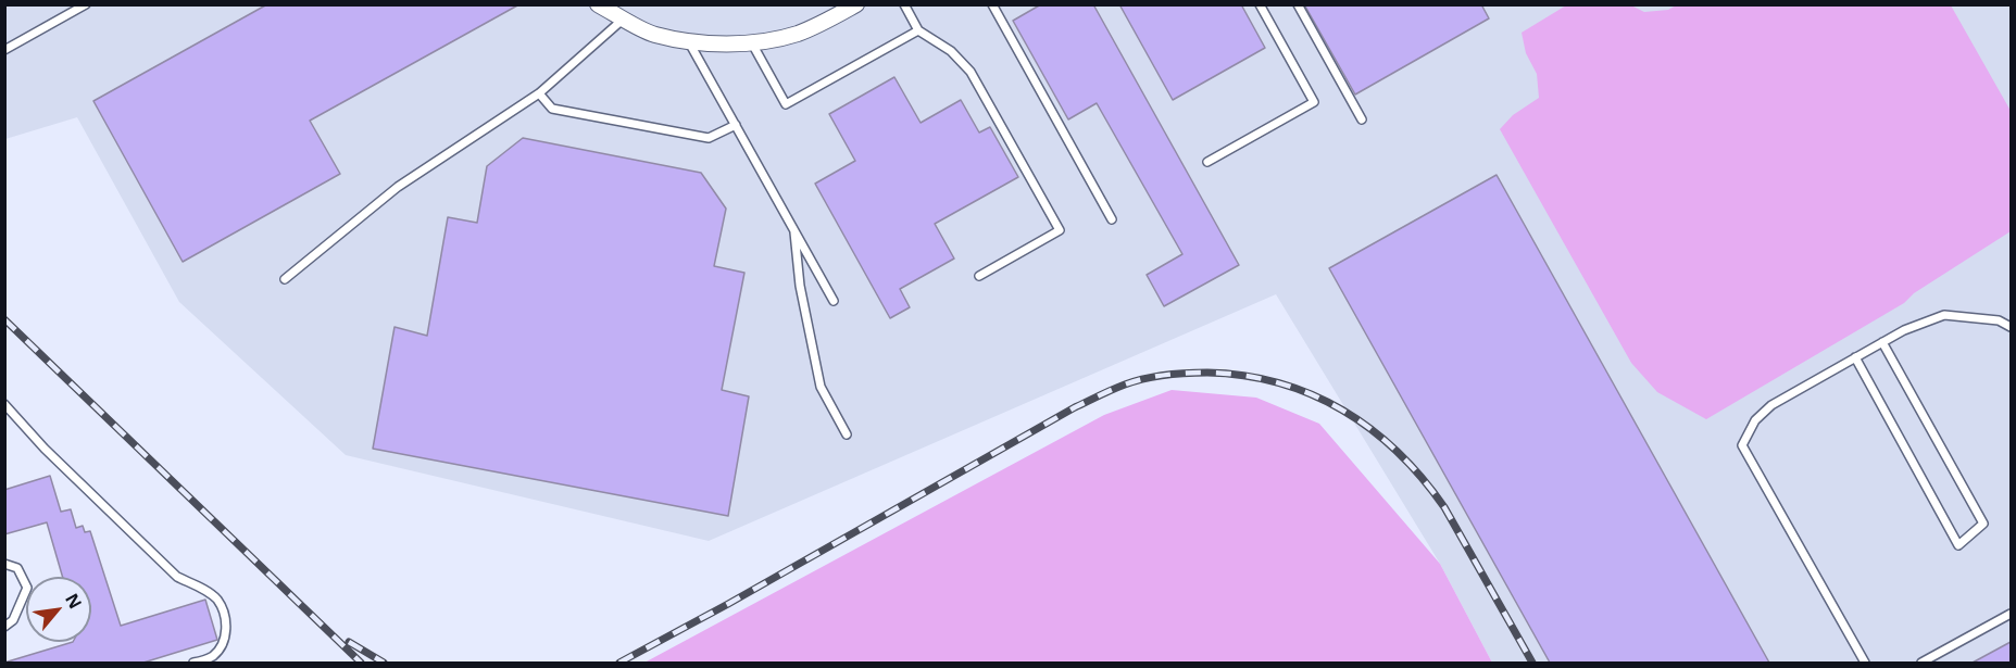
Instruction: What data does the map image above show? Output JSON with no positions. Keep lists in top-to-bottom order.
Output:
{
  "north": "top right"
}
